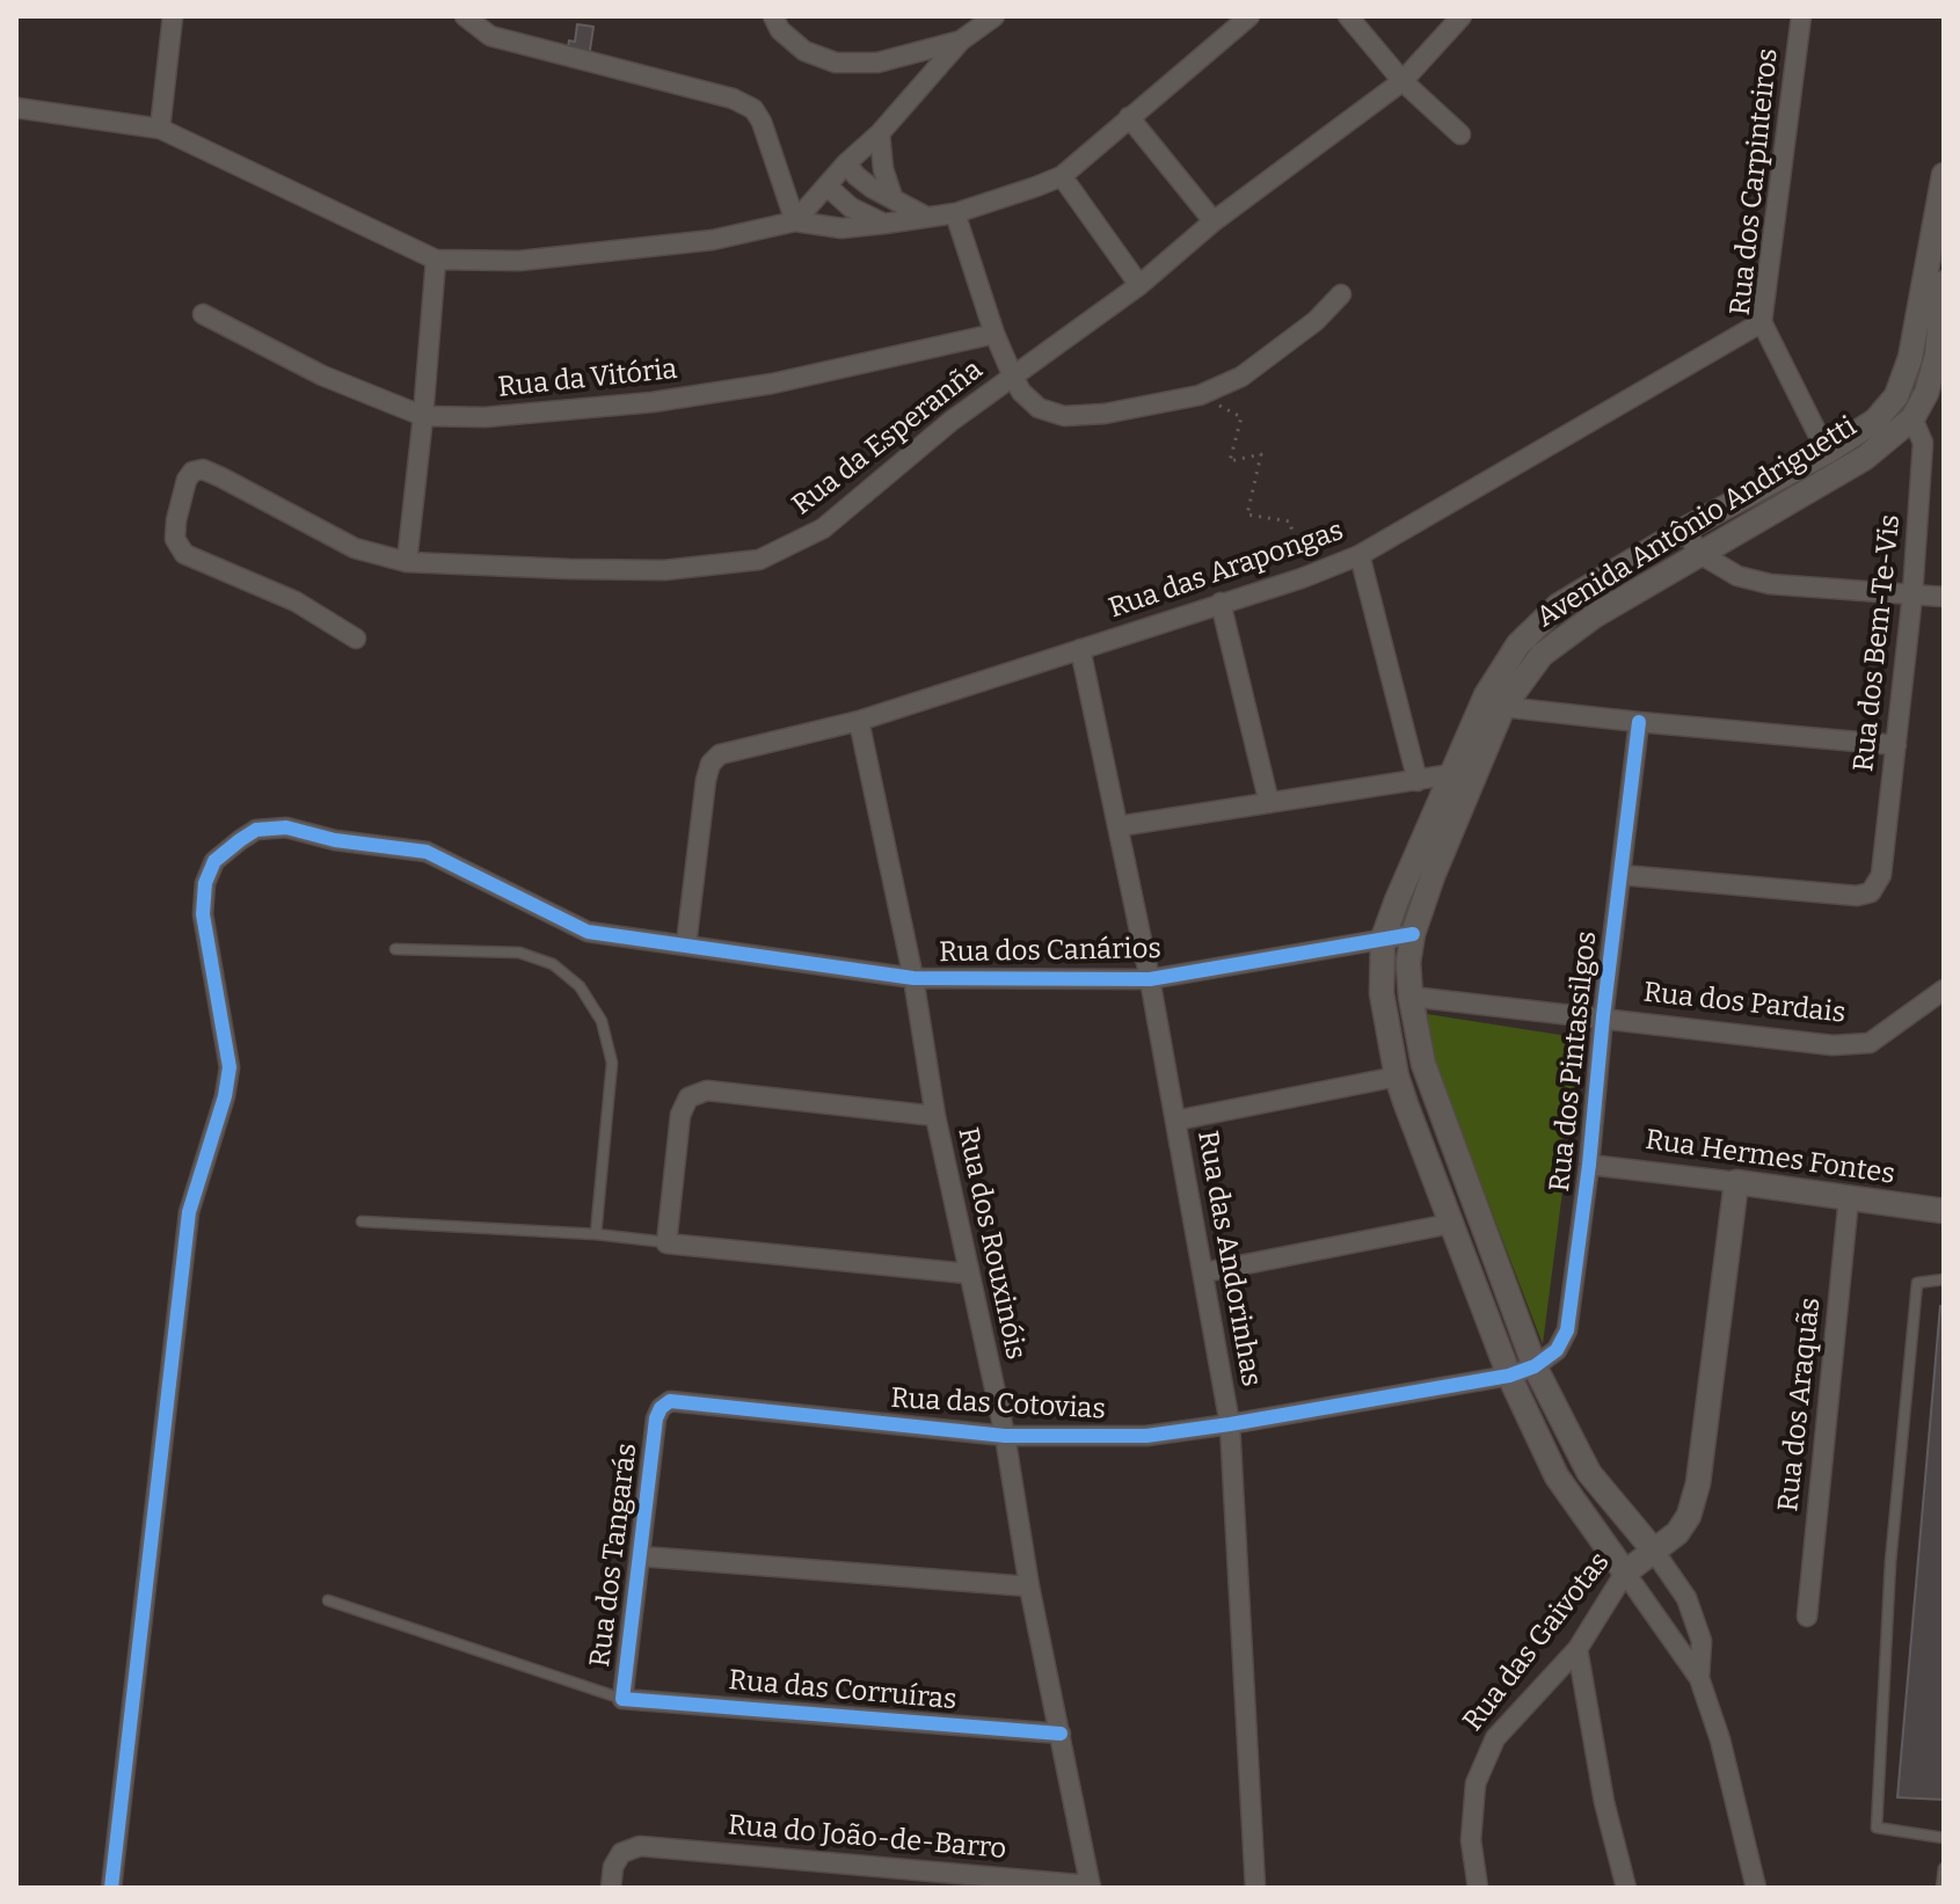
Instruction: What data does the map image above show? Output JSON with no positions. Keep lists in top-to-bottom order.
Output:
{
  "streets": {
    "street": [
      "Rua dos Carpinteiros",
      "Rua da Vitória",
      "Rua da Esperanña",
      "Avenida Antônio Andriguetti",
      "Rua das Arapongas",
      "Rua dos Bem-Te-Vis",
      "Rua dos Canários",
      "Rua dos Pardais",
      "Rua dos Pintassilgos",
      "Rua Hermes Fontes",
      "Rua dos Rouxinóis",
      "Rua das Andorinhas",
      "Rua das Cotovias",
      "Rua dos Araquãs",
      "Rua dos Tangarás",
      "Rua das Gaivotas",
      "Rua das Corruíras",
      "Rua do João-de-Barro"
    ]
  },
  "crossings": [
    ["Rua dos Carpinteiros", "Avenida Antônio Andriguetti"],
    ["Rua dos Carpinteiros", "Rua das Arapongas"],
    ["Avenida Antônio Andriguetti", "Rua dos Bem-Te-Vis"],
    ["Avenida Antônio Andriguetti", "Rua dos Canários"],
    ["Avenida Antônio Andriguetti", "Rua dos Pardais"],
    ["Avenida Antônio Andriguetti", "Rua dos Pintassilgos"],
    ["Avenida Antônio Andriguetti", "Rua das Cotovias"],
    ["Avenida Antônio Andriguetti", "Rua das Gaivotas"],
    ["Rua das Arapongas", "Rua dos Canários"],
    ["Rua das Arapongas", "Rua dos Rouxinóis"],
    ["Rua das Arapongas", "Rua das Andorinhas"],
    ["Rua dos Bem-Te-Vis", "Rua dos Pintassilgos"],
    ["Rua dos Canários", "Rua dos Rouxinóis"],
    ["Rua dos Canários", "Rua das Andorinhas"],
    ["Rua dos Pardais", "Rua dos Pintassilgos"],
    ["Rua dos Pintassilgos", "Rua Hermes Fontes"],
    ["Rua dos Pintassilgos", "Rua das Cotovias"],
    ["Rua Hermes Fontes", "Rua dos Araquãs"],
    ["Rua Hermes Fontes", "Rua das Gaivotas"],
    ["Rua dos Rouxinóis", "Rua das Cotovias"],
    ["Rua dos Rouxinóis", "Rua das Corruíras"],
    ["Rua dos Rouxinóis", "Rua do João-de-Barro"],
    ["Rua das Andorinhas", "Rua das Cotovias"],
    ["Rua das Cotovias", "Rua dos Tangarás"],
    ["Rua dos Tangarás", "Rua das Corruíras"]
  ]
}
